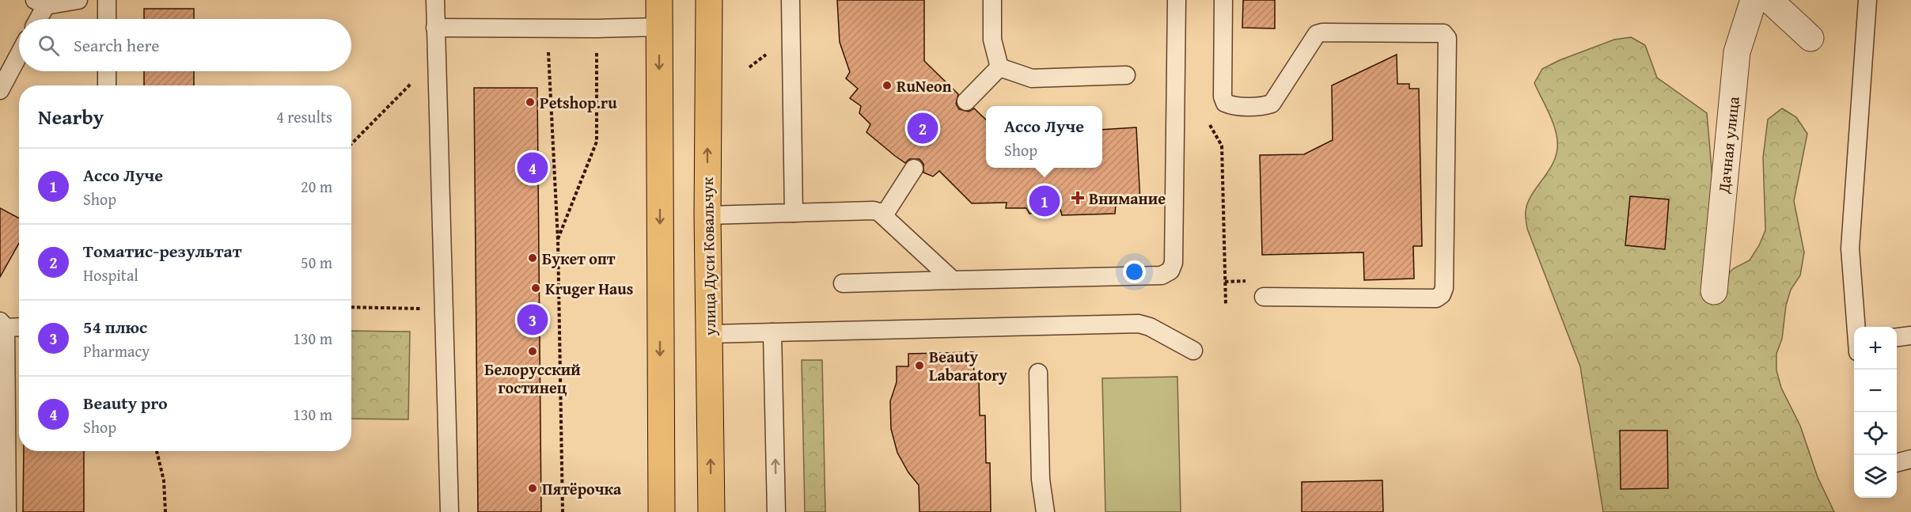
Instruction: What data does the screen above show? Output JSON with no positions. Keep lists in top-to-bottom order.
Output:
{
  "streets": {
    "main road": ["улица Дуси Ковальчук"],
    "street": ["Дачная улица"]
  },
  "places": {
    "other": [
      "RuNeon",
      "Petshop.ru",
      "Букет опт",
      "Kruger Haus",
      "Белорусский гостинец",
      "Beauty Labaratory",
      "Пятёрочка"
    ],
    "health": ["Внимание"]
  },
  "page": {
    "search": "Search here",
    "heading": ["Nearby", "4 results"],
    "popup": ["Ассо Луче", "Shop"],
    "pins": [
      "2",
      "4",
      "1",
      "3"
    ],
    "list": [
      {
        "mark": "1",
        "name": "Ассо Луче",
        "note": "Shop",
        "value": "20 m"
      },
      {
        "mark": "2",
        "name": "Томатис-результат",
        "note": "Hospital",
        "value": "50 m"
      },
      {
        "mark": "3",
        "name": "54 плюс",
        "note": "Pharmacy",
        "value": "130 m"
      },
      {
        "mark": "4",
        "name": "Beauty pro",
        "note": "Shop",
        "value": "130 m"
      }
    ],
    "map_buttons": ["+", "−"]
  }
}
